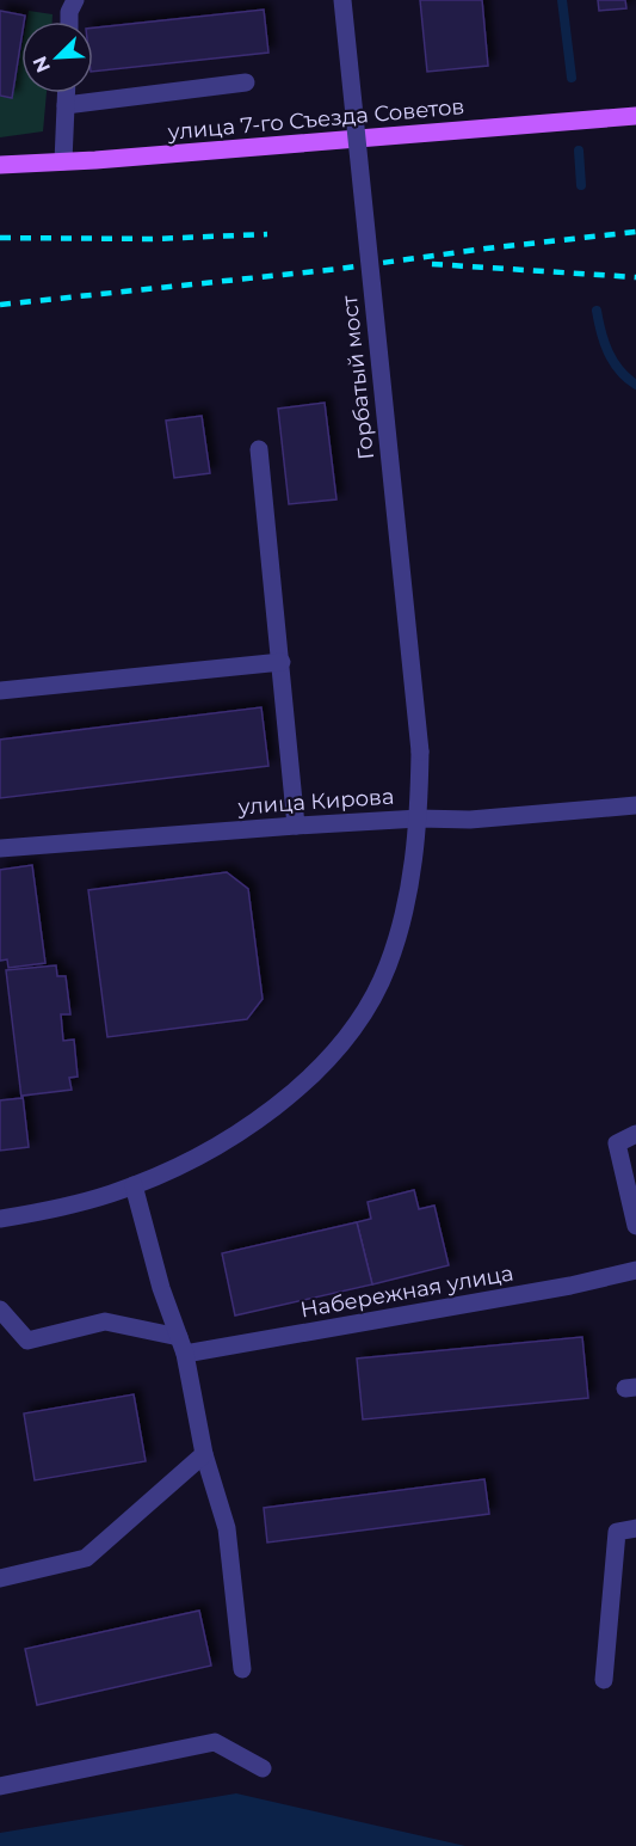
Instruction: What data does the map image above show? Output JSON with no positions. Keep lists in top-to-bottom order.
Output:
{
  "streets": {
    "main road": ["улица 7-го Съезда Советов"],
    "street": ["Горбатый мост", "улица Кирова", "Набережная улица"]
  },
  "crossings": [
    ["Горбатый мост", "улица Кирова"]
  ],
  "north": "bottom left"
}
